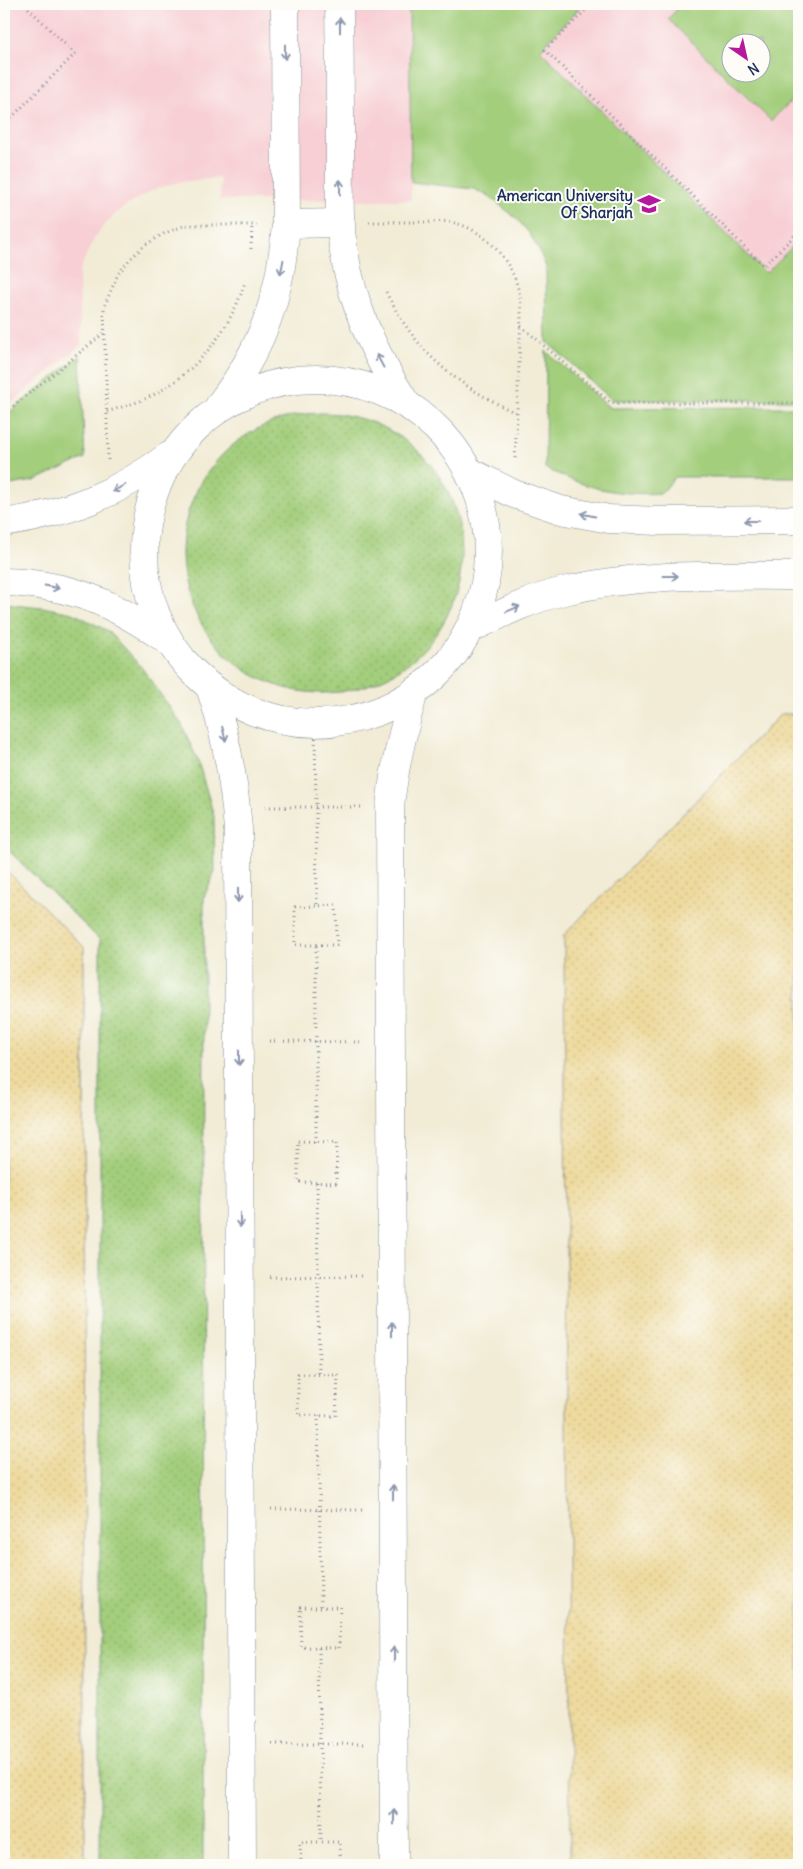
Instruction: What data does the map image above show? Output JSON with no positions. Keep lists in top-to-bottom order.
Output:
{
  "places": {
    "school or university": ["American University Of Sharjah"]
  },
  "north": "bottom right"
}
